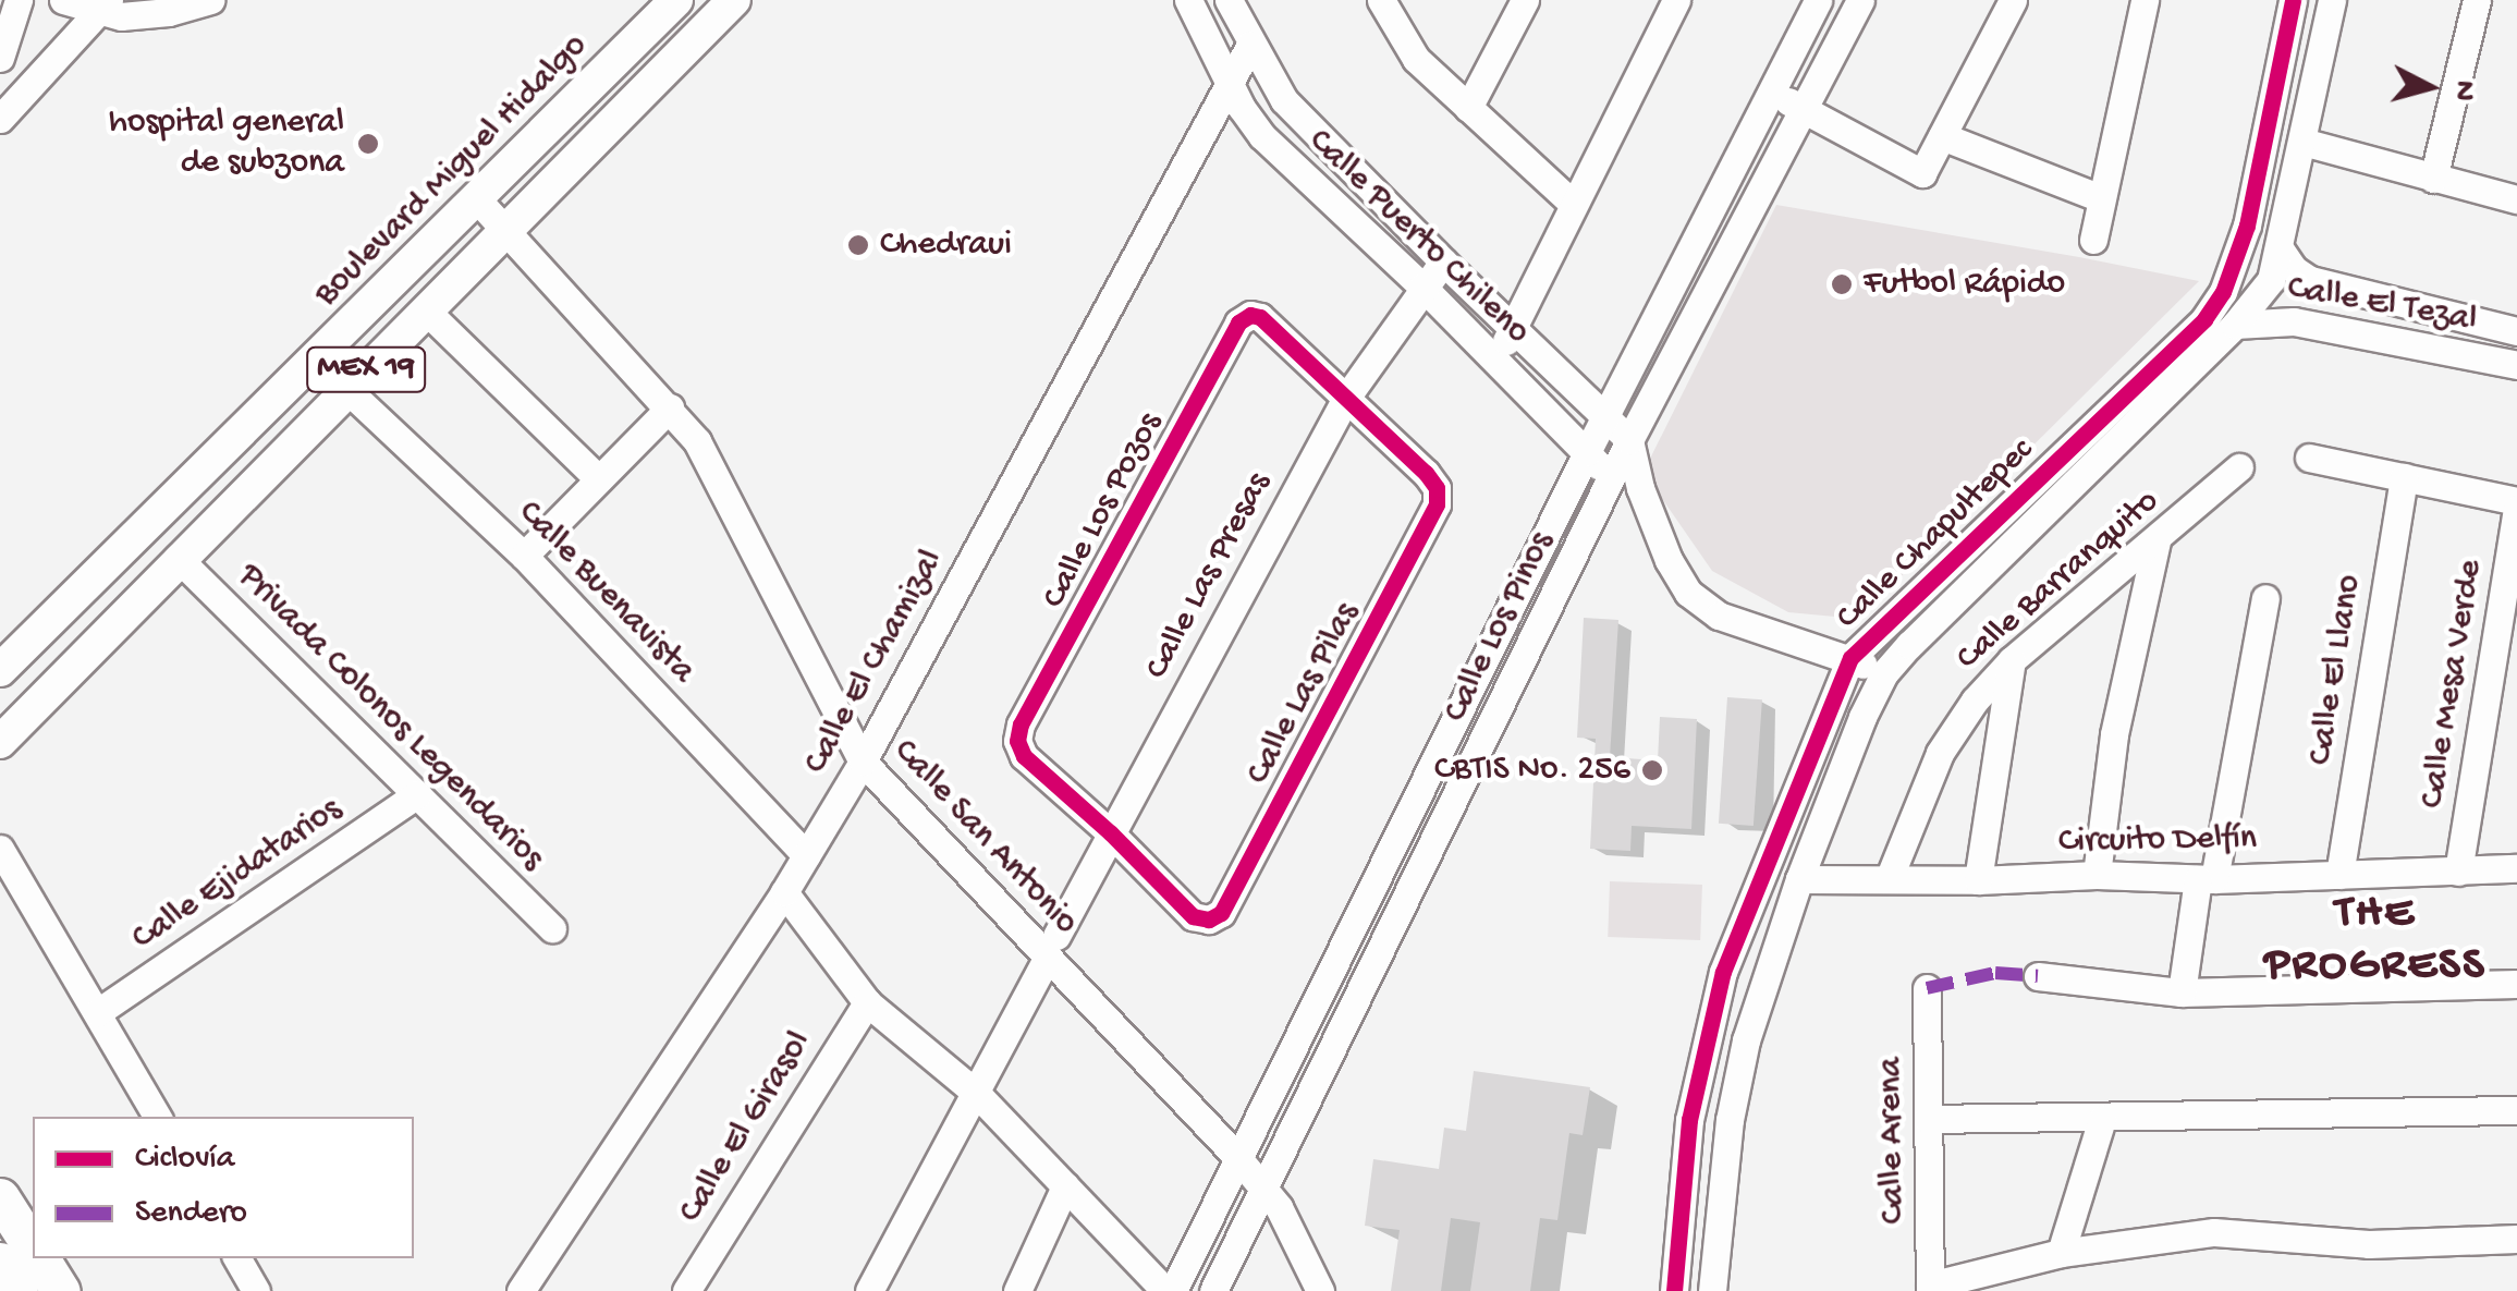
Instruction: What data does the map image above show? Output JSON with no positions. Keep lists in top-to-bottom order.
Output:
{
  "streets": {
    "main road": ["Boulevard Miguel Hidalgo", "MEX 19"],
    "street": [
      "Calle Puerto Chileno",
      "Calle El Tezal",
      "Calle Los Pozos",
      "Calle Chapultepec",
      "Calle Las Presas",
      "Calle Barranquito",
      "Calle Buenavista",
      "Calle Los Pinos",
      "Calle El Chamizal",
      "Calle El Llano",
      "Calle Mesa Verde",
      "Calle Las Pilas",
      "Privada Colonos Legendarios",
      "Calle San Antonio",
      "Circuito Delfín",
      "Calle Ejidatarios",
      "Calle El Girasol",
      "Calle Arena"
    ]
  },
  "crossings": [
    ["Boulevard Miguel Hidalgo", "Calle San Antonio"],
    ["Calle Puerto Chileno", "Calle Chapultepec"],
    ["Calle Puerto Chileno", "Calle Las Presas"],
    ["Calle Puerto Chileno", "Calle Los Pinos"],
    ["Calle Puerto Chileno", "Calle El Chamizal"],
    ["Calle El Tezal", "Calle Chapultepec"],
    ["MEX 19", "Calle Buenavista"],
    ["MEX 19", "Privada Colonos Legendarios"],
    ["MEX 19", "Calle San Antonio"],
    ["Calle Los Pozos", "Calle Las Presas"],
    ["Calle Los Pozos", "Calle Las Pilas"],
    ["Calle Chapultepec", "Circuito Delfín"],
    ["Calle Las Presas", "Calle Las Pilas"],
    ["Calle Las Presas", "Calle San Antonio"],
    ["Calle Barranquito", "Circuito Delfín"],
    ["Calle Buenavista", "Calle El Chamizal"],
    ["Calle Los Pinos", "Calle San Antonio"],
    ["Calle El Chamizal", "Calle San Antonio"],
    ["Calle El Llano", "Circuito Delfín"],
    ["Calle Mesa Verde", "Circuito Delfín"],
    ["Privada Colonos Legendarios", "Calle Ejidatarios"]
  ],
  "districts": ["THE PROGRESS"],
  "places": [
    "hospital general de subzona",
    "Chedraui",
    "Futbol Rápido",
    "CBTIS No. 256"
  ],
  "legend": ["Ciclovía", "Sendero"],
  "north": "right"
}
